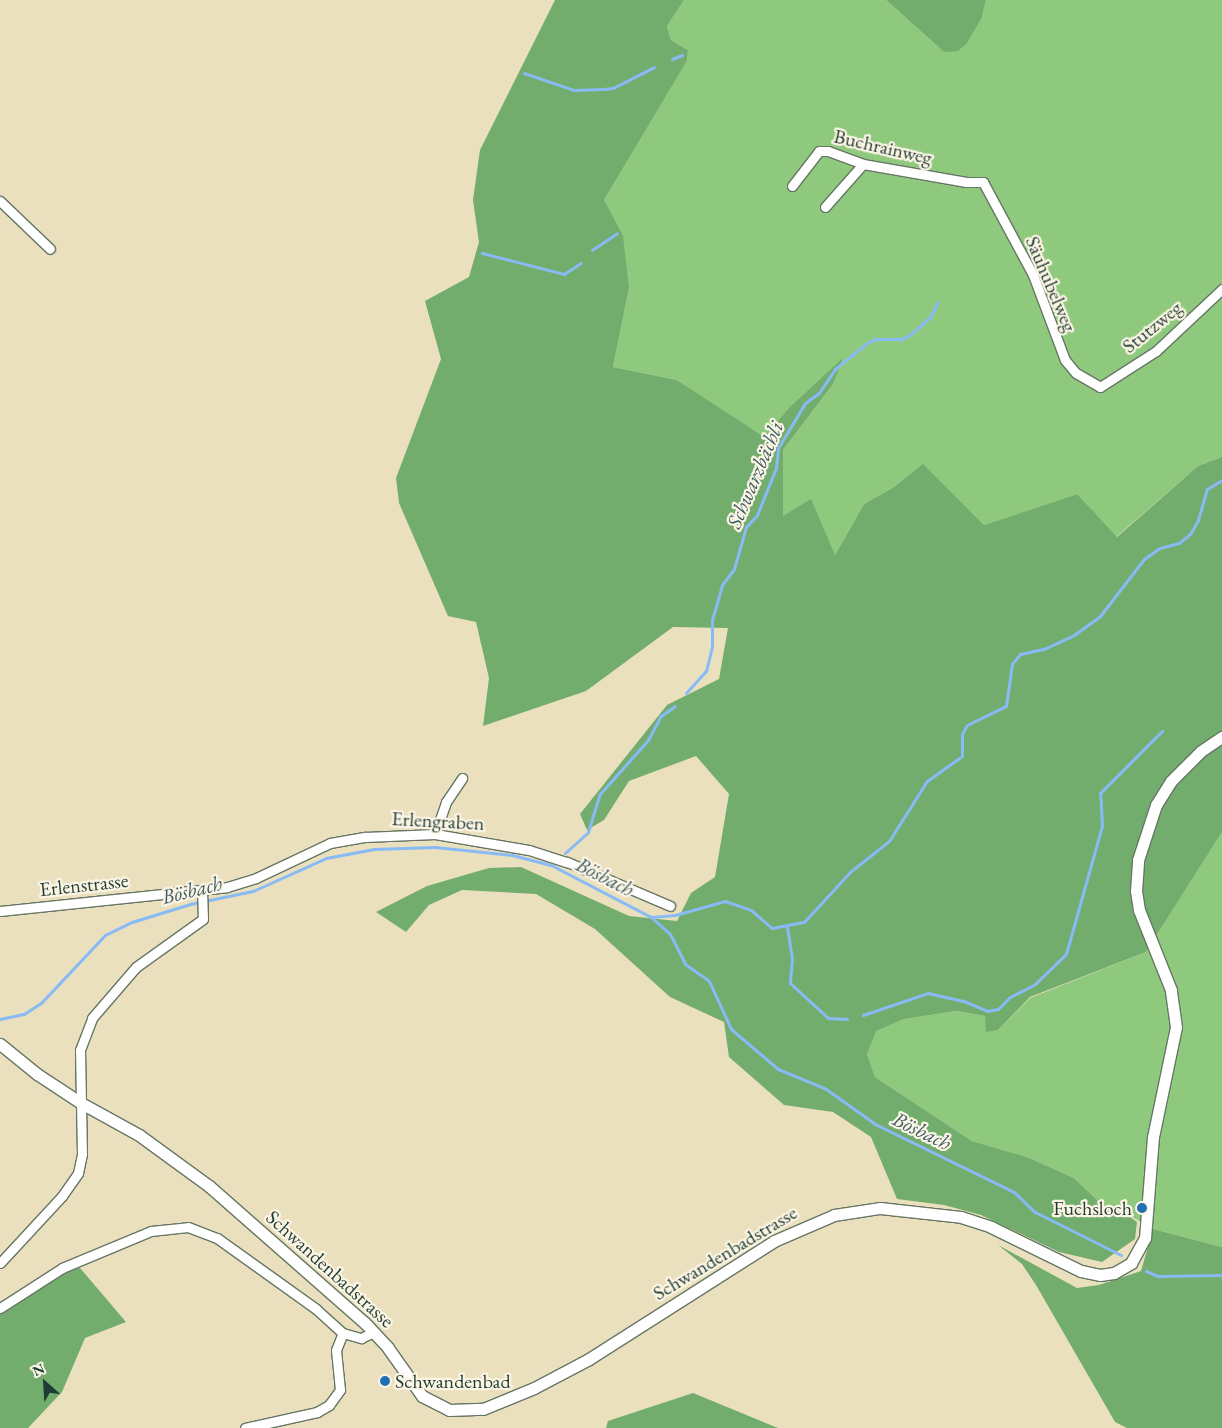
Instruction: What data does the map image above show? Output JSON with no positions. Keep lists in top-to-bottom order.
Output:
{
  "streets": {
    "street": [
      "Buchrainweg",
      "Säuhubelweg",
      "Stutzweg",
      "Erlengraben",
      "Erlenstrasse",
      "Schwandenbadstrasse"
    ]
  },
  "crossings": [
    ["Buchrainweg", "Säuhubelweg"],
    ["Säuhubelweg", "Stutzweg"],
    ["Erlengraben", "Erlenstrasse"]
  ],
  "water": ["Schwarzbächli", "Bösbach"],
  "places": ["Fuchsloch", "Schwandenbad"],
  "north": "top left"
}
